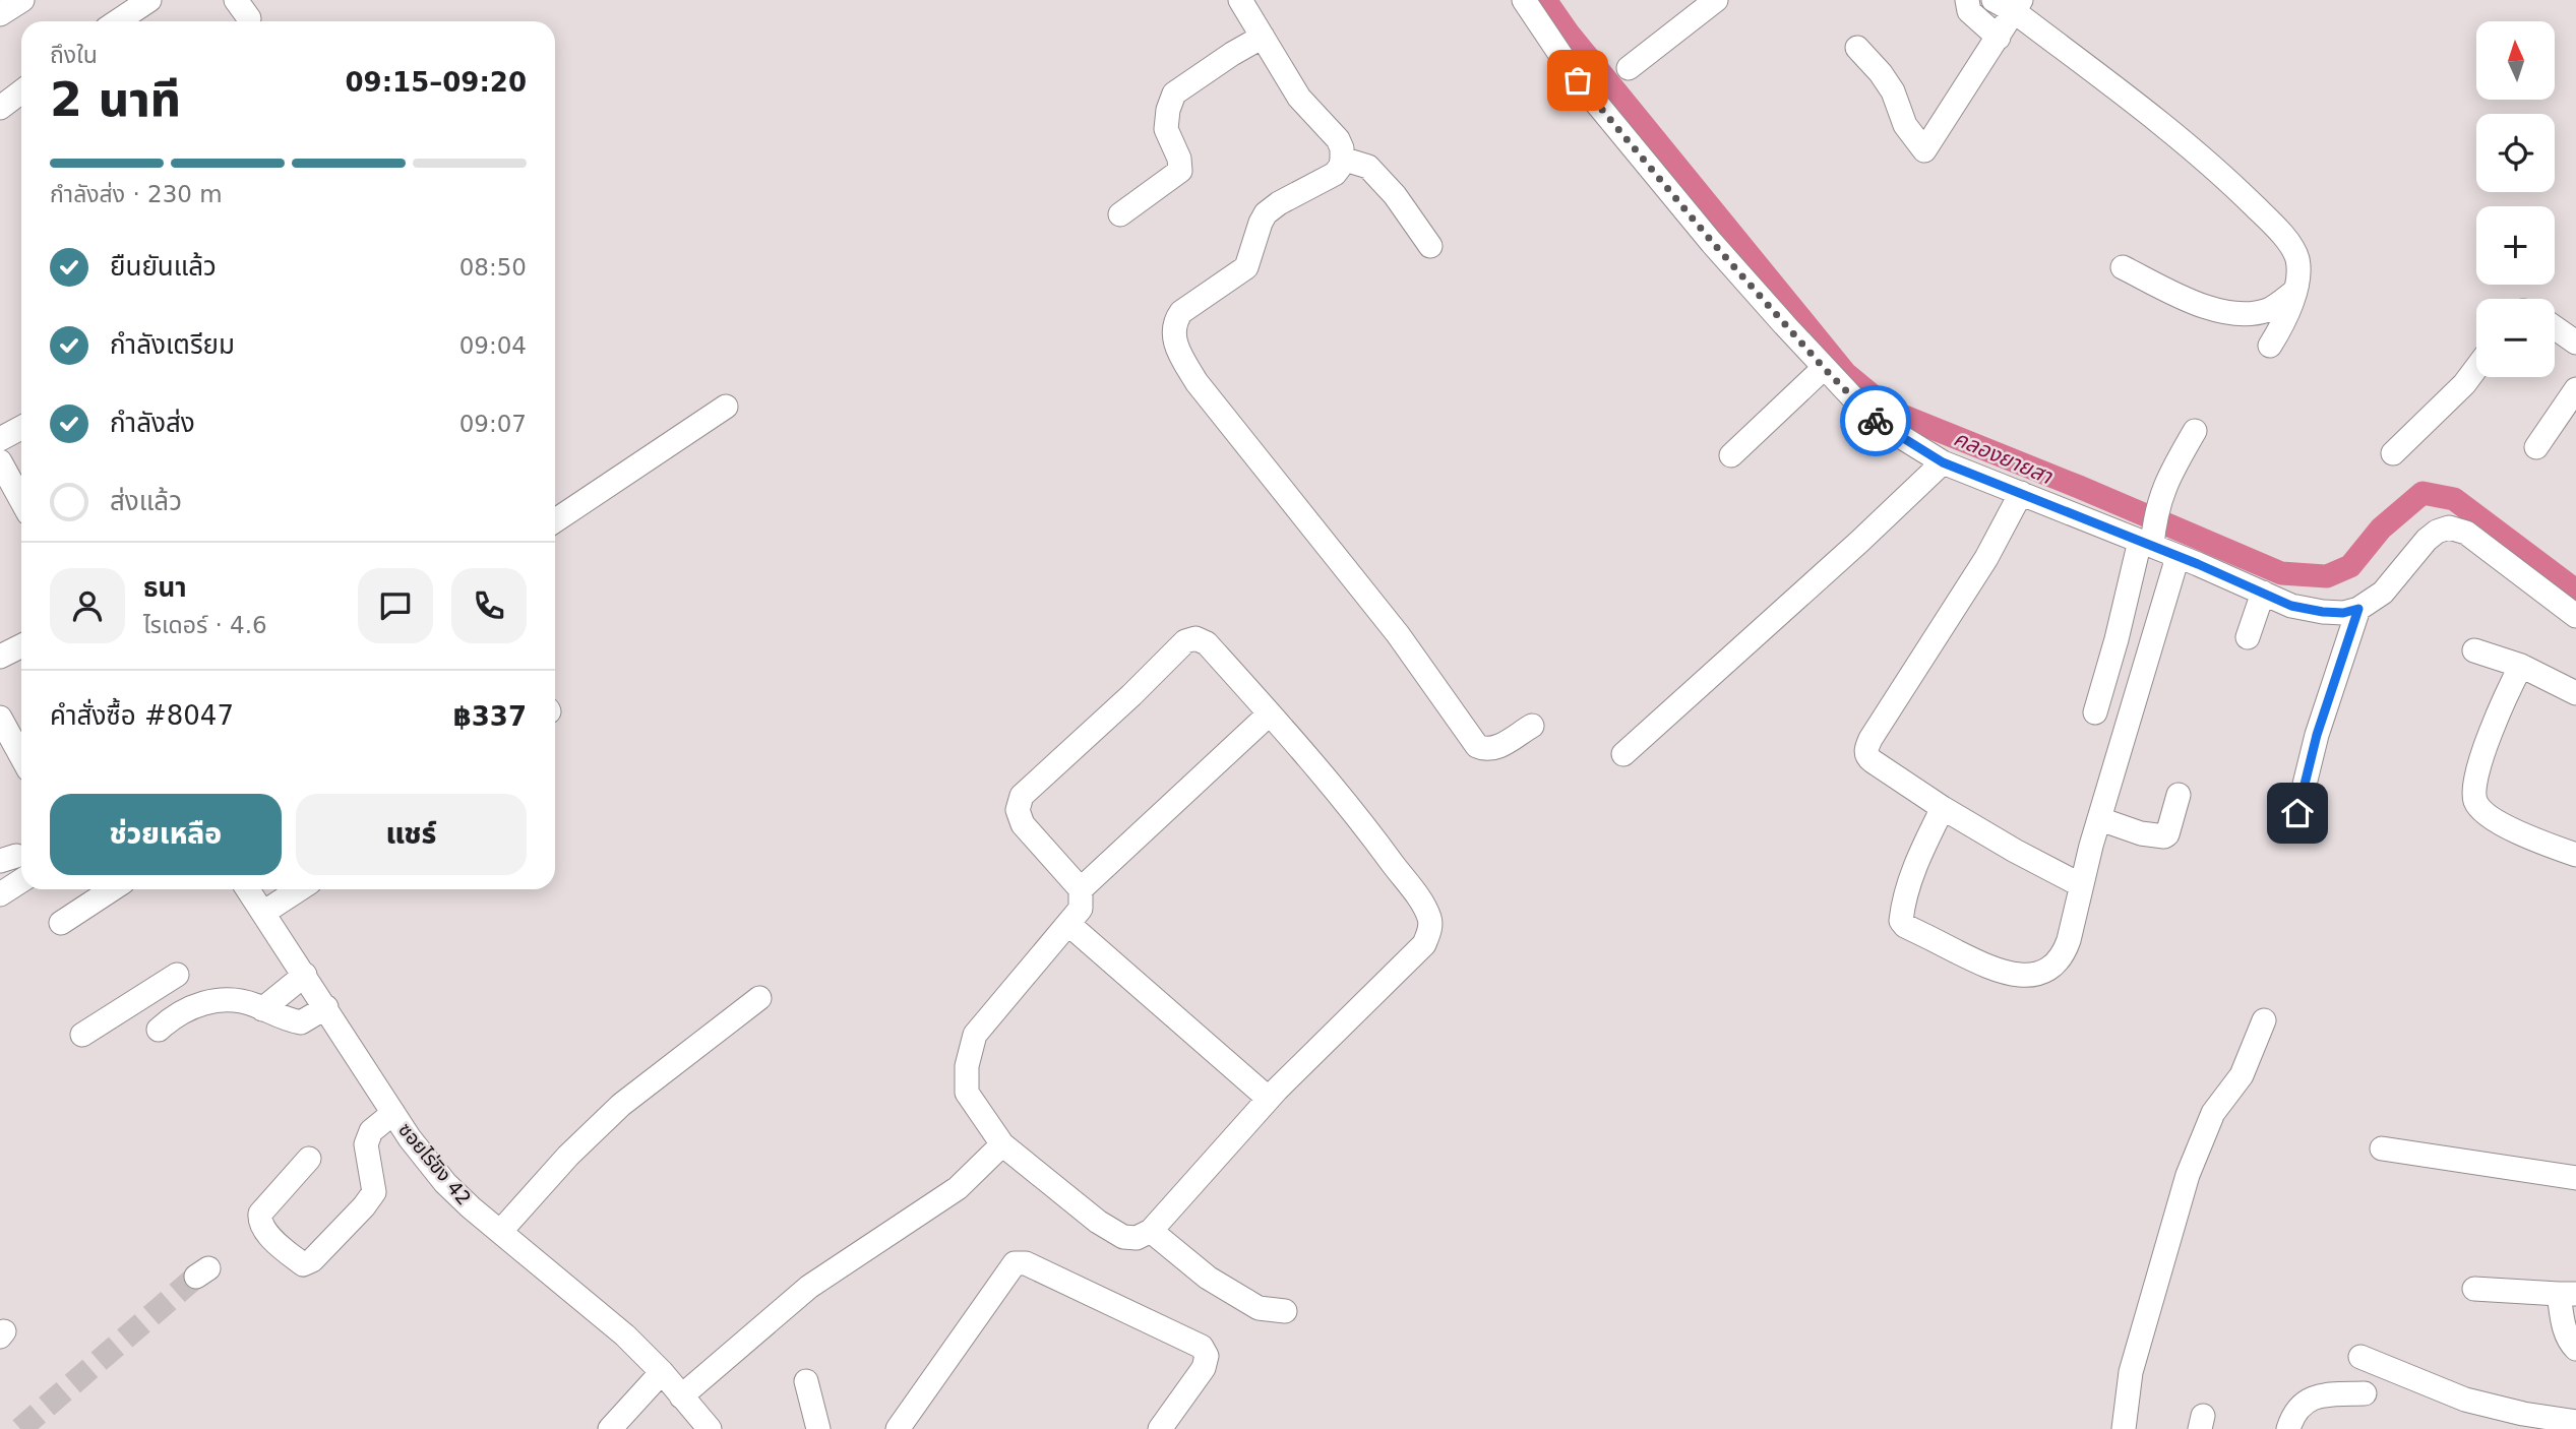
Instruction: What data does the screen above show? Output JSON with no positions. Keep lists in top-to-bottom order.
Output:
{
  "streets": {
    "street": ["ซอยไร่ขิง 42"]
  },
  "water": ["คลองยายสา"],
  "north": "top",
  "page": {
    "map_buttons": ["+", "−"],
    "heading": ["2 นาที", "ถึงใน", "09:15–09:20"],
    "panel": [
      "ธนา",
      "ไรเดอร์ · 4.6",
      "คำสั่งซื้อ #8047",
      "฿337"
    ],
    "bar": "กำลังส่ง · 230 m",
    "list": [
      ["ยืนยันแล้ว", "08:50"],
      ["กำลังเตรียม", "09:04"],
      ["กำลังส่ง", "09:07"],
      "ส่งแล้ว"
    ],
    "buttons": ["ช่วยเหลือ", "แชร์"]
  }
}
